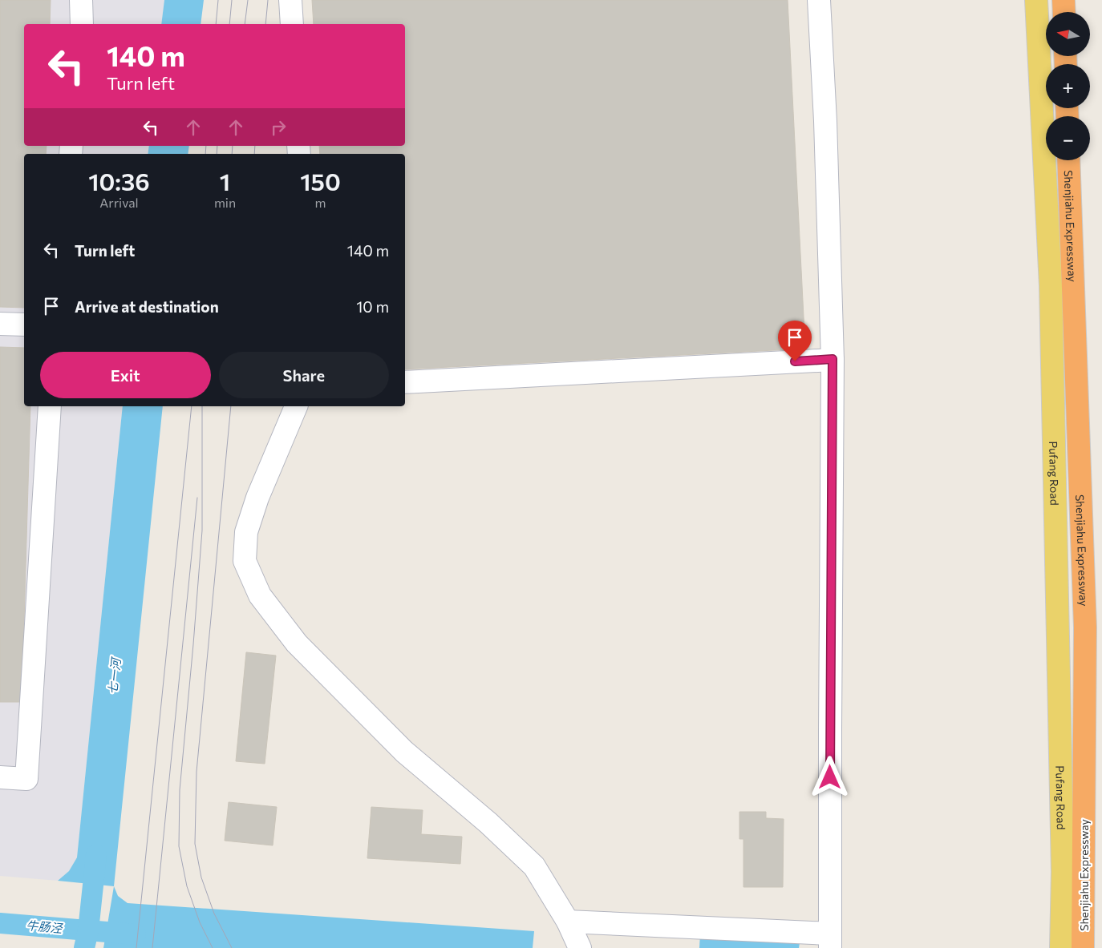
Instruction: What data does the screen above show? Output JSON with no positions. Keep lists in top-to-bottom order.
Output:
{
  "streets": {
    "highway": ["Shenjiahu Expressway"],
    "main road": ["Pufang Road"]
  },
  "water": ["七一河", "牛肠泾"],
  "north": "left",
  "page": {
    "map_buttons": ["+", "−"],
    "turn": ["140 m", "Turn left"],
    "eta": [
      "10:36",
      "Arrival",
      "1",
      "min",
      "150",
      "m"
    ],
    "list": [
      {
        "name": "Turn left",
        "value": "140 m"
      },
      {
        "name": "Arrive at destination",
        "value": "10 m"
      }
    ],
    "buttons": ["Exit", "Share"]
  }
}
